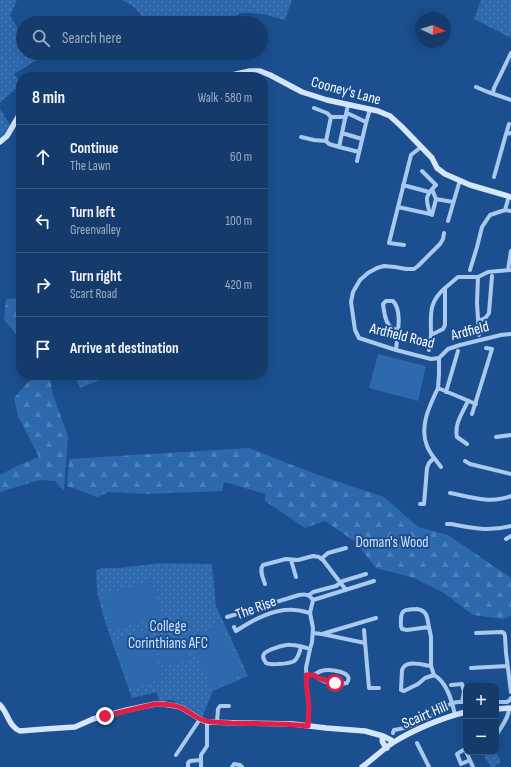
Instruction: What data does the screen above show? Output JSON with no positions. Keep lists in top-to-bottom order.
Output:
{
  "streets": {
    "street": [
      "Cooney's Lane",
      "Ardfield",
      "Ardfield Road",
      "The Rise",
      "Scairt Hill"
    ]
  },
  "crossings": [
    ["Ardfield", "Ardfield Road"]
  ],
  "parks": ["Doman's Wood", "College Corinthians AFC"],
  "north": "right",
  "page": {
    "search": "Search here",
    "heading": ["8 min", "Walk · 580 m"],
    "list": [
      ["Continue", "The Lawn", "60 m"],
      ["Turn left", "Greenvalley", "100 m"],
      ["Turn right", "Scart Road", "420 m"],
      "Arrive at destination"
    ],
    "map_buttons": ["+", "−"]
  }
}
